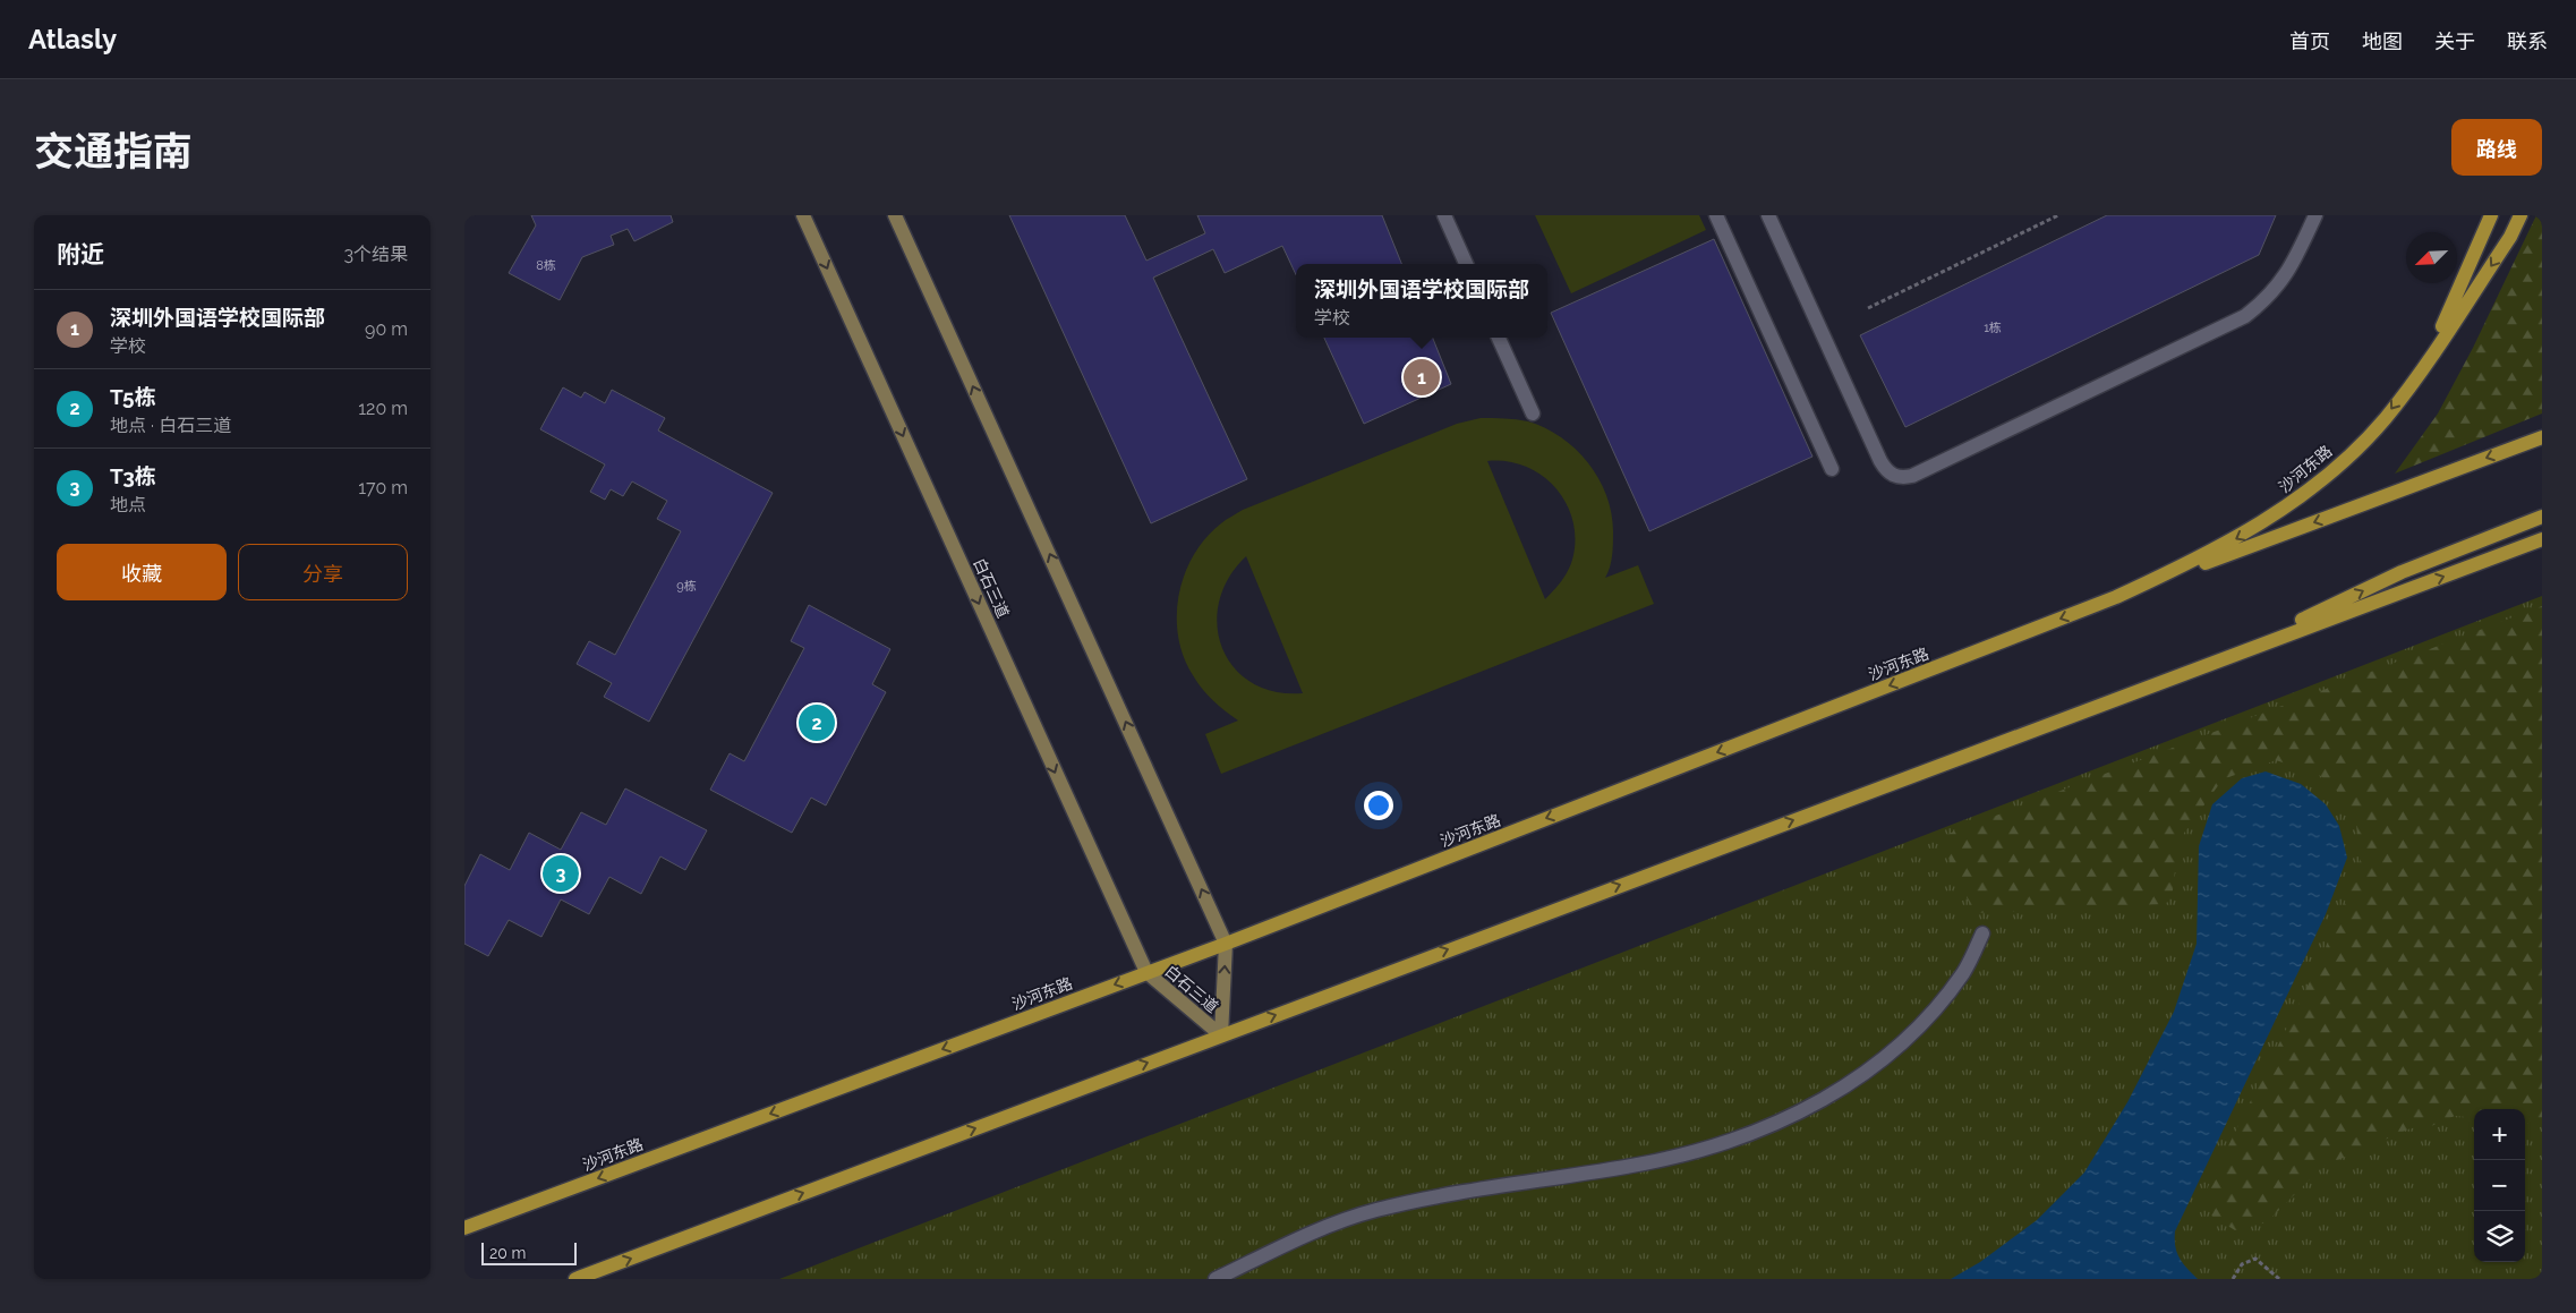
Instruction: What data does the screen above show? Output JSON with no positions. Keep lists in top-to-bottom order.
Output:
{
  "streets": {
    "main road": ["沙河东路"],
    "street": ["白石三道"]
  },
  "crossings": [
    ["沙河东路", "白石三道"]
  ],
  "house_numbers": ["8栋", "1栋", "9栋"],
  "scale_bar": "20 m",
  "north": "bottom left",
  "page": {
    "header": "Atlasly",
    "nav": [
      "首页",
      "地图",
      "关于",
      "联系"
    ],
    "title": "交通指南",
    "buttons": [
      "路线",
      ["收藏", "分享"]
    ],
    "heading": ["附近", "3个结果"],
    "popup": ["深圳外国语学校国际部", "学校"],
    "list": [
      {
        "mark": "1",
        "name": "深圳外国语学校国际部",
        "note": "学校",
        "value": "90 m"
      },
      {
        "mark": "2",
        "name": "T5栋",
        "note": "地点 · 白石三道",
        "value": "120 m"
      },
      {
        "mark": "3",
        "name": "T3栋",
        "note": "地点",
        "value": "170 m"
      }
    ],
    "pins": ["1", "2", "3"],
    "map_buttons": ["+", "−"],
    "scale": "20 m"
  }
}
